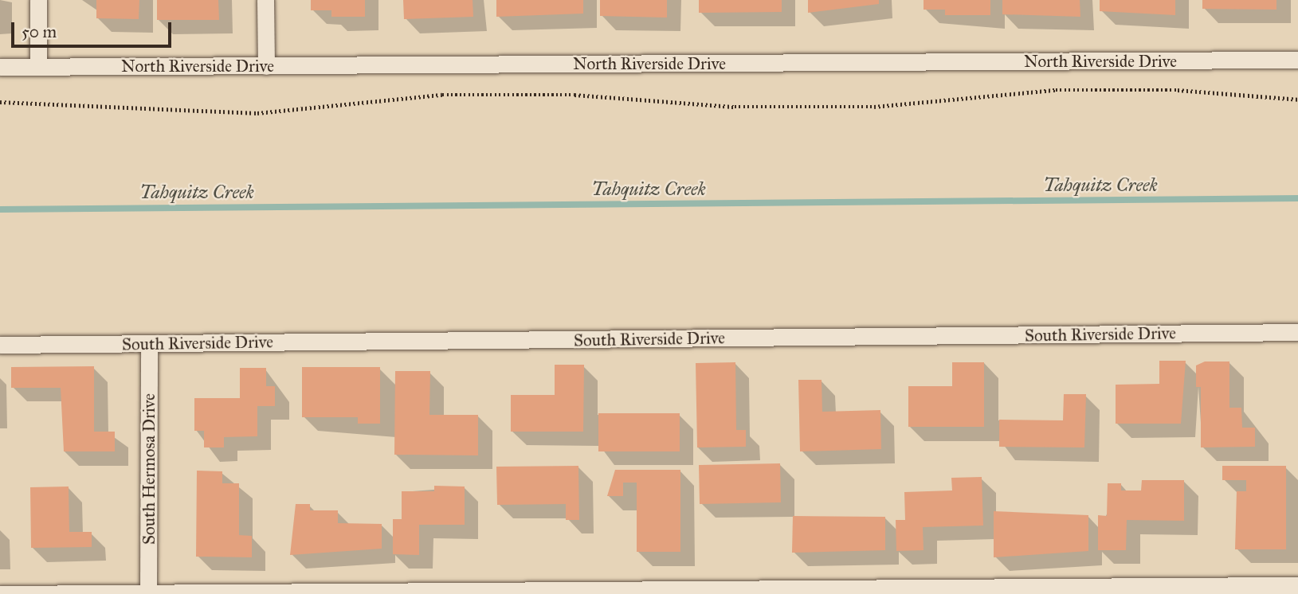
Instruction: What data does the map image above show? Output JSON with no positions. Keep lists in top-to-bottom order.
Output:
{
  "streets": {
    "street": ["North Riverside Drive", "South Riverside Drive", "South Hermosa Drive"]
  },
  "crossings": [
    ["South Riverside Drive", "South Hermosa Drive"]
  ],
  "water": ["Tahquitz Creek"],
  "scale_bar": "50 m"
}
